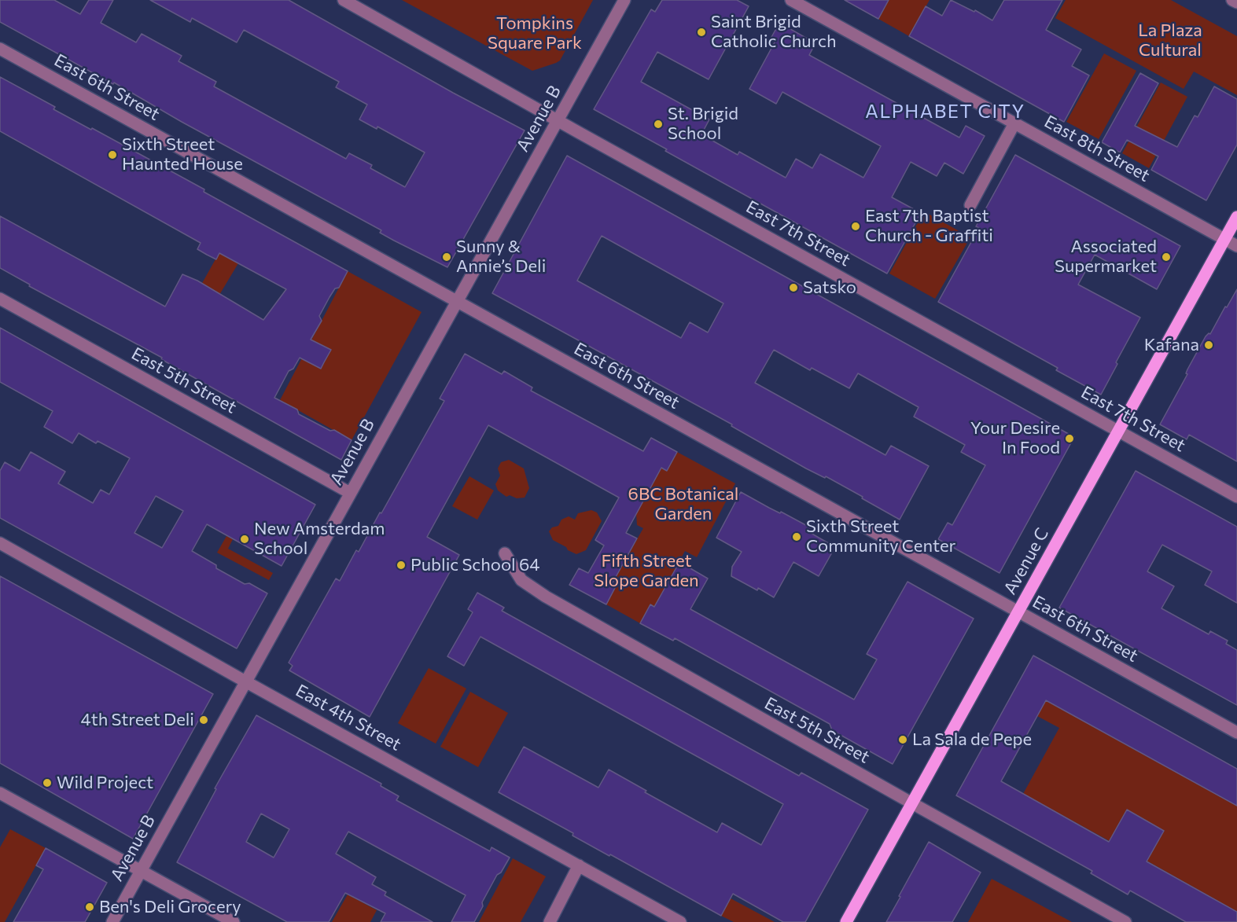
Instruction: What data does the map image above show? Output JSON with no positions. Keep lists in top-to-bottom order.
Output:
{
  "streets": {
    "main road": ["Avenue C"],
    "street": [
      "East 6th Street",
      "Avenue B",
      "East 8th Street",
      "East 7th Street",
      "East 5th Street",
      "East 4th Street"
    ]
  },
  "crossings": [
    ["East 6th Street", "Avenue B"],
    ["East 6th Street", "Avenue C"],
    ["Avenue B", "East 7th Street"],
    ["Avenue B", "East 5th Street"],
    ["Avenue B", "East 4th Street"],
    ["East 8th Street", "Avenue C"],
    ["East 7th Street", "Avenue C"],
    ["East 5th Street", "Avenue C"]
  ],
  "districts": ["ALPHABET CITY"],
  "parks": [
    "Tompkins Square Park",
    "La Plaza Cultural",
    "6BC Botanical Garden",
    "Fifth Street Slope Garden"
  ],
  "places": [
    "Saint Brigid Catholic Church",
    "St. Brigid School",
    "Sixth Street Haunted House",
    "East 7th Baptist Church - Graffiti",
    "Sunny & Annie’s Deli",
    "Associated Supermarket",
    "Satsko",
    "Kafana",
    "Your Desire In Food",
    "Sixth Street Community Center",
    "New Amsterdam School",
    "Public School 64",
    "4th Street Deli",
    "La Sala de Pepe",
    "Wild Project",
    "Ben's Deli Grocery"
  ]
}
